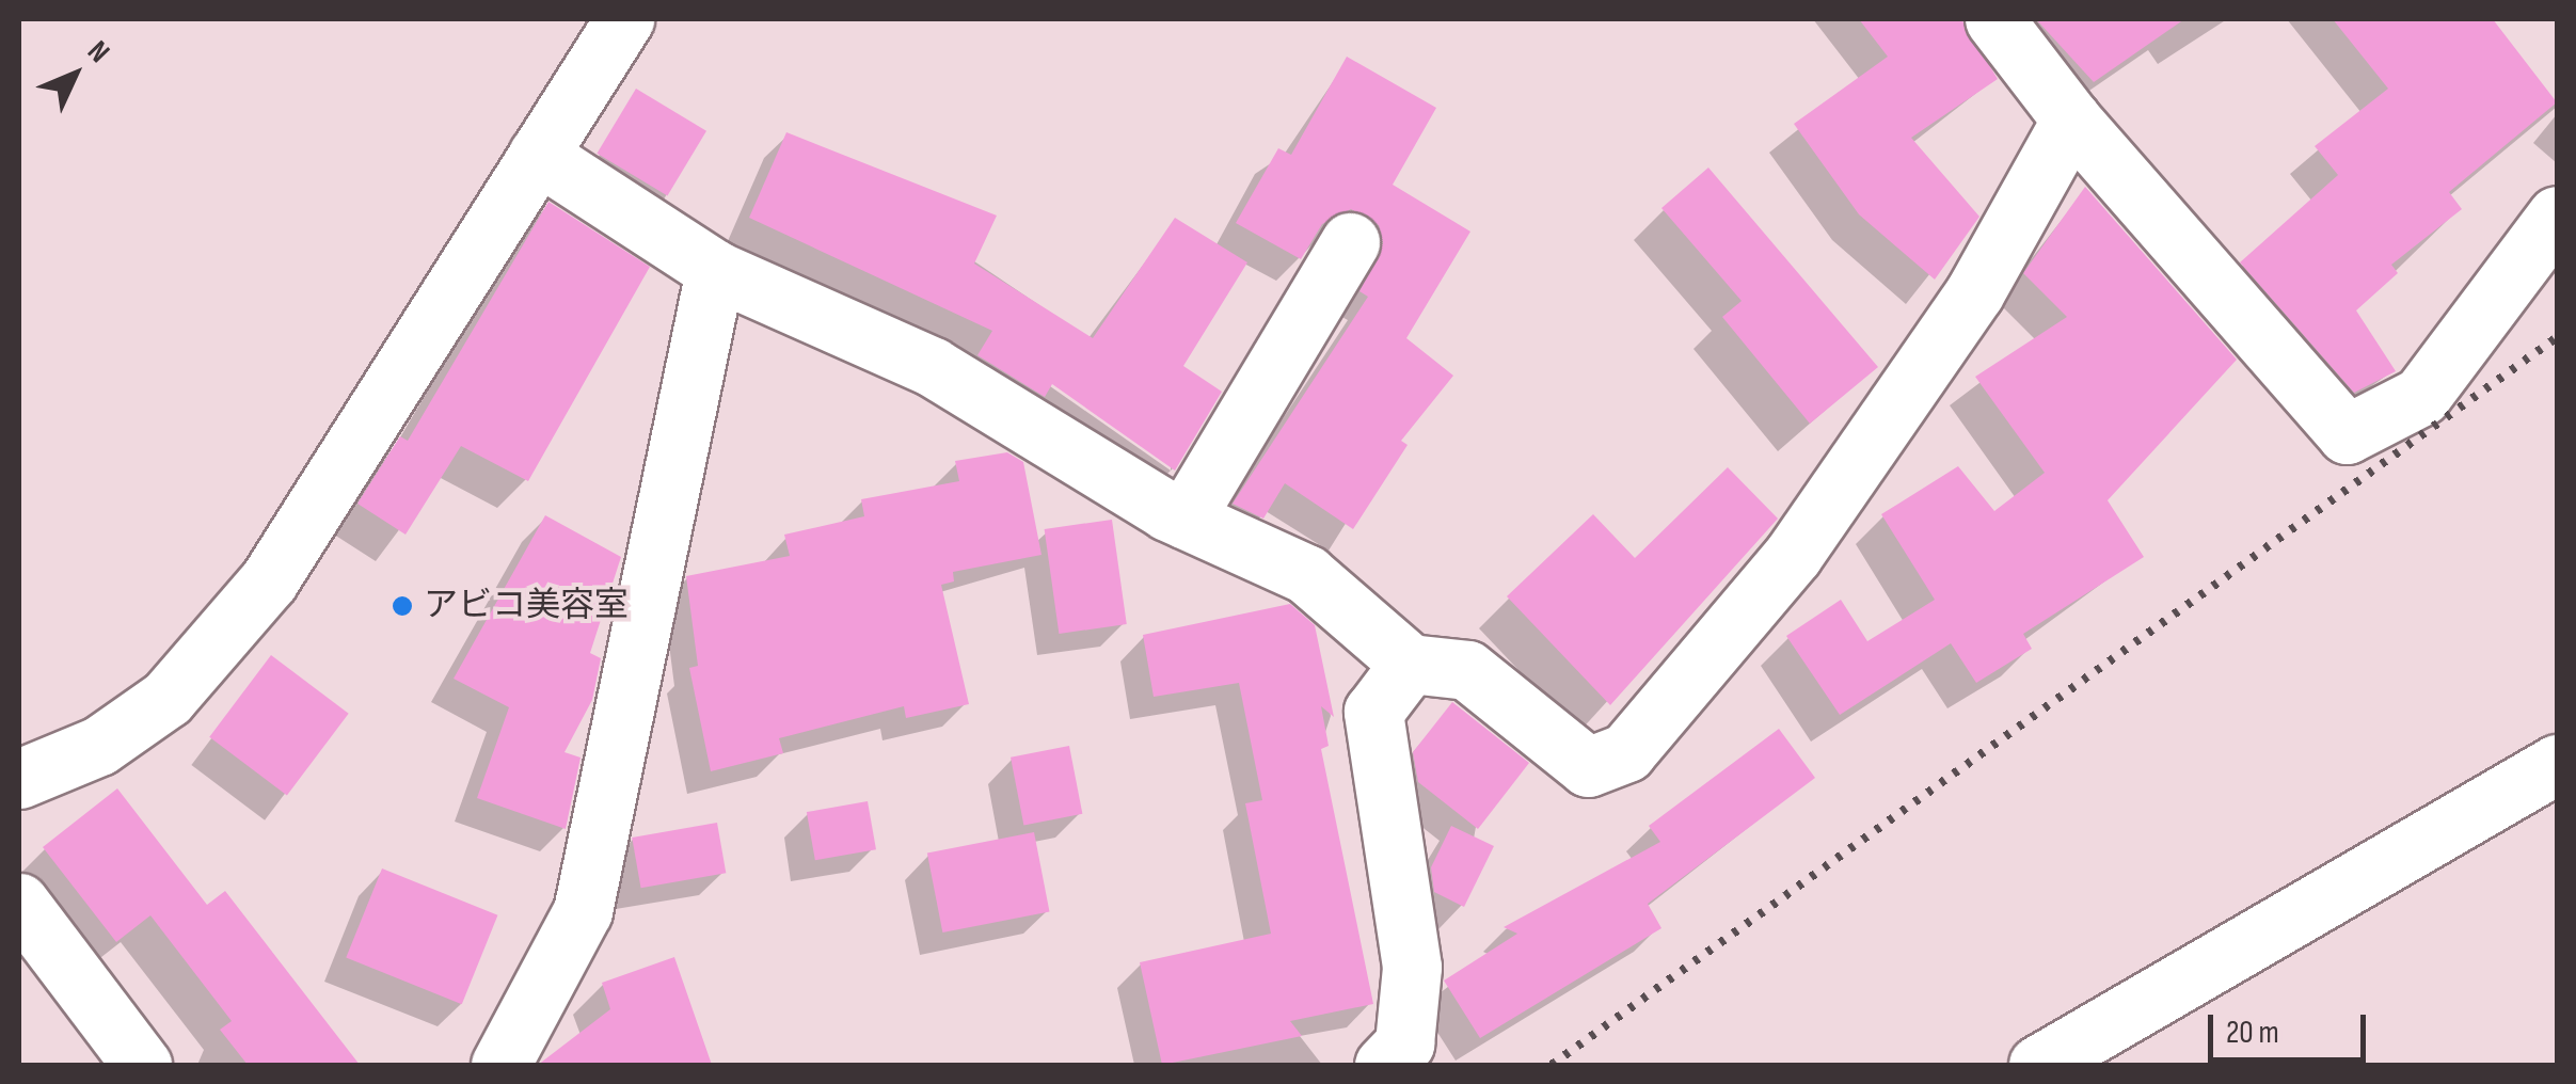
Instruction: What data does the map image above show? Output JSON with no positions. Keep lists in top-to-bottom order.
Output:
{
  "places": ["アビコ美容室"],
  "scale_bar": "20 m",
  "north": "top right"
}
